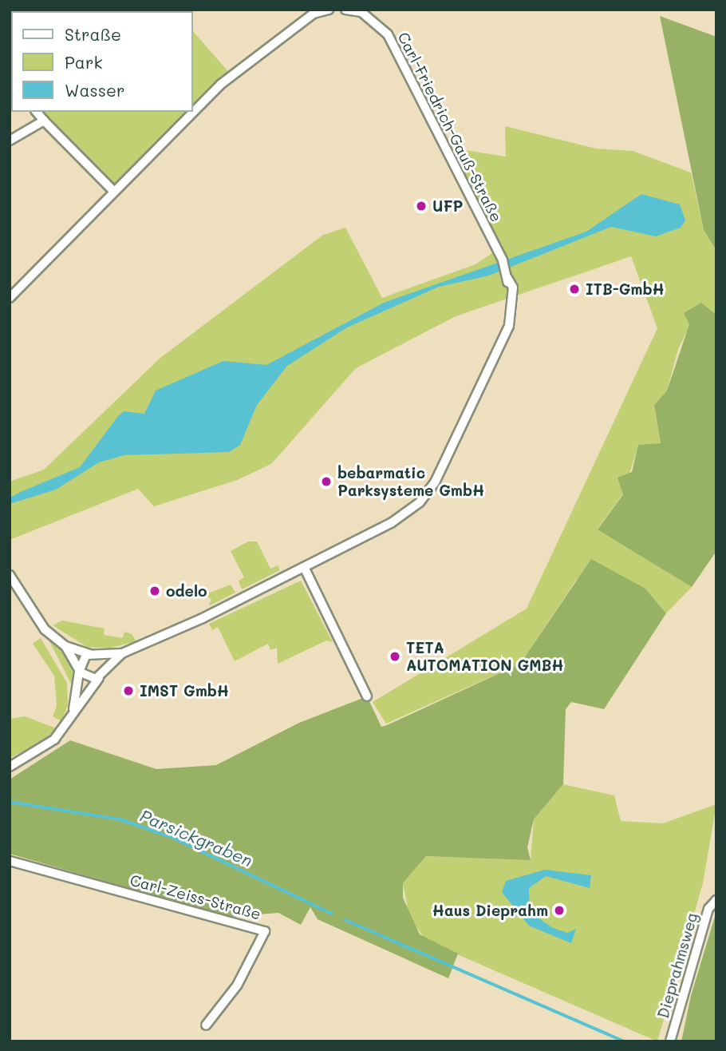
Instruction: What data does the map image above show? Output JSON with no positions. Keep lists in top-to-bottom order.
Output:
{
  "streets": {
    "street": ["Carl-Friedrich-Gauß-Straße", "Carl-Zeiss-Straße", "Dieprahmsweg"]
  },
  "water": ["Parsickgraben"],
  "places": [
    "UFP",
    "ITB-GmbH",
    "bebarmatic Parksysteme GmbH",
    "odelo",
    "TETA AUTOMATION GMBH",
    "IMST GmbH",
    "Haus Dieprahm"
  ],
  "legend": ["Straße", "Park", "Wasser"]
}
